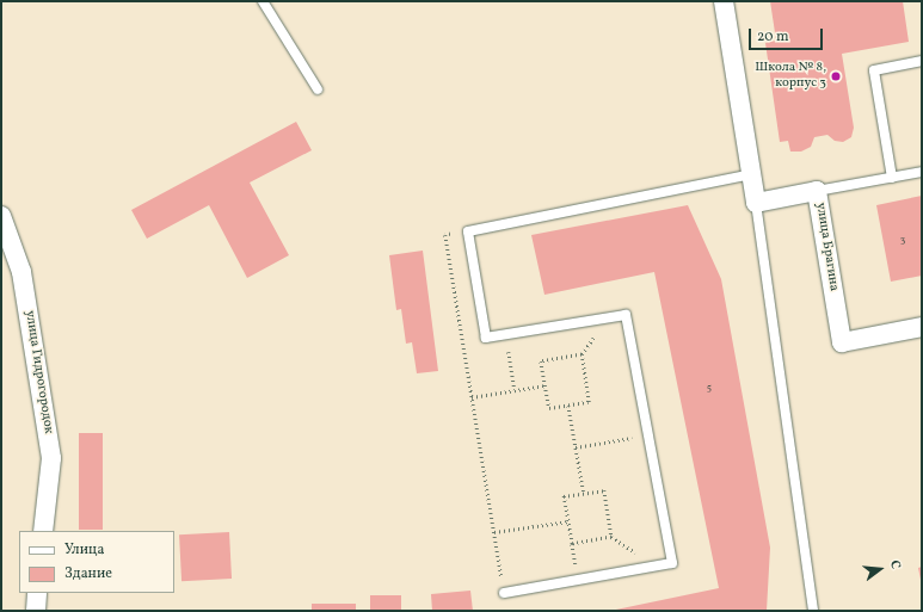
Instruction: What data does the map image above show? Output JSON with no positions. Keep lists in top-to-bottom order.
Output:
{
  "streets": {
    "street": ["улица Брагина", "улица Гидрогородок"]
  },
  "places": ["Школа № 8, корпус 3"],
  "house_numbers": ["3", "5"],
  "legend": ["Улица", "Здание"],
  "scale_bar": "20 m",
  "north": "right"
}
